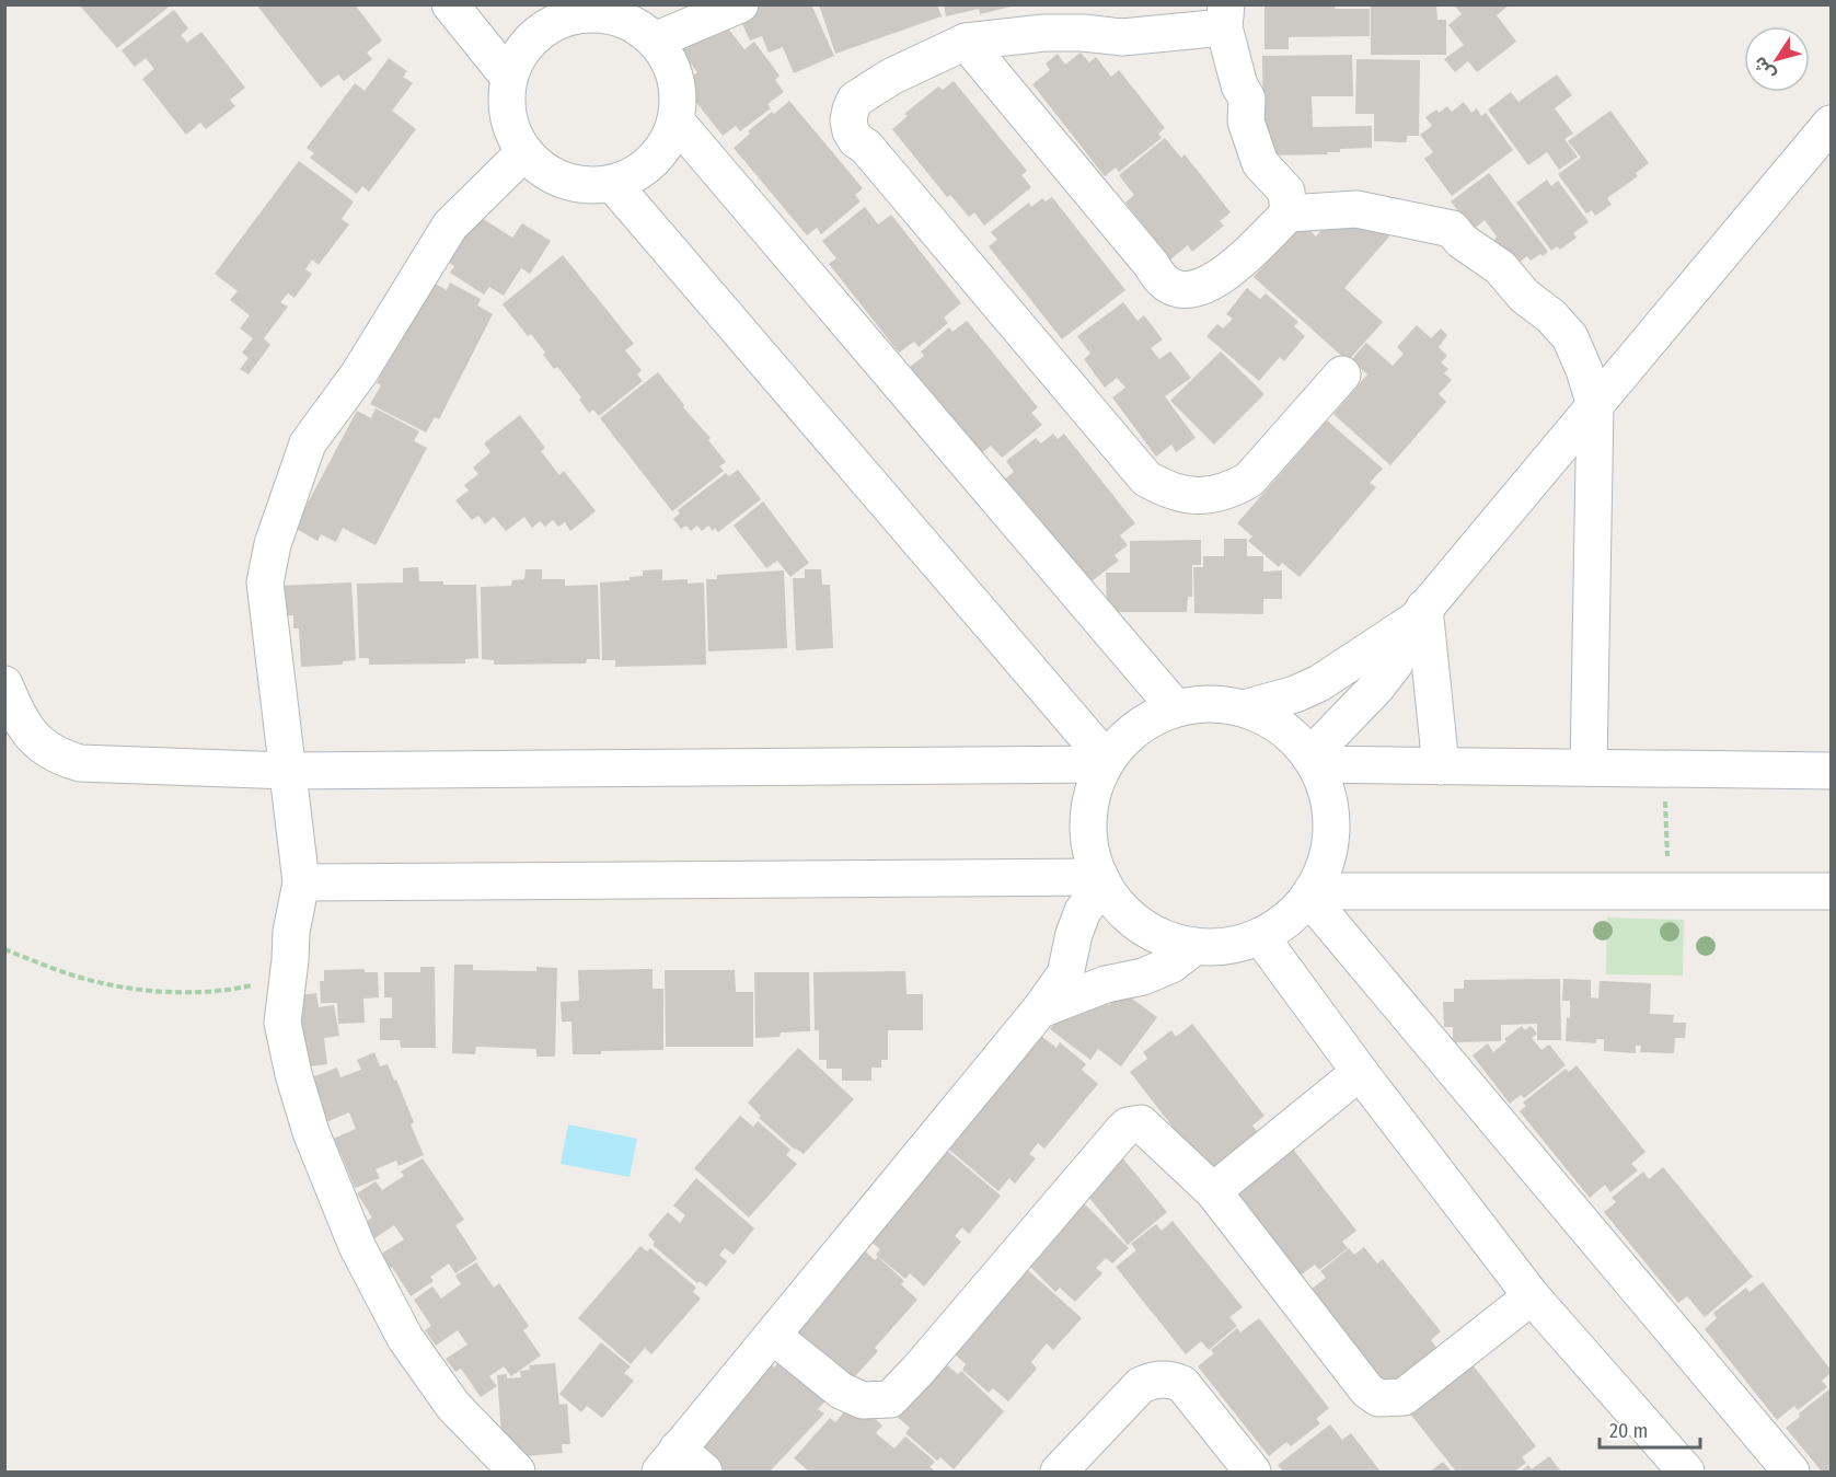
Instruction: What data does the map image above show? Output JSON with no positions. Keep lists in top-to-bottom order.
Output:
{
  "scale_bar": "20 m",
  "north": "bottom left"
}
